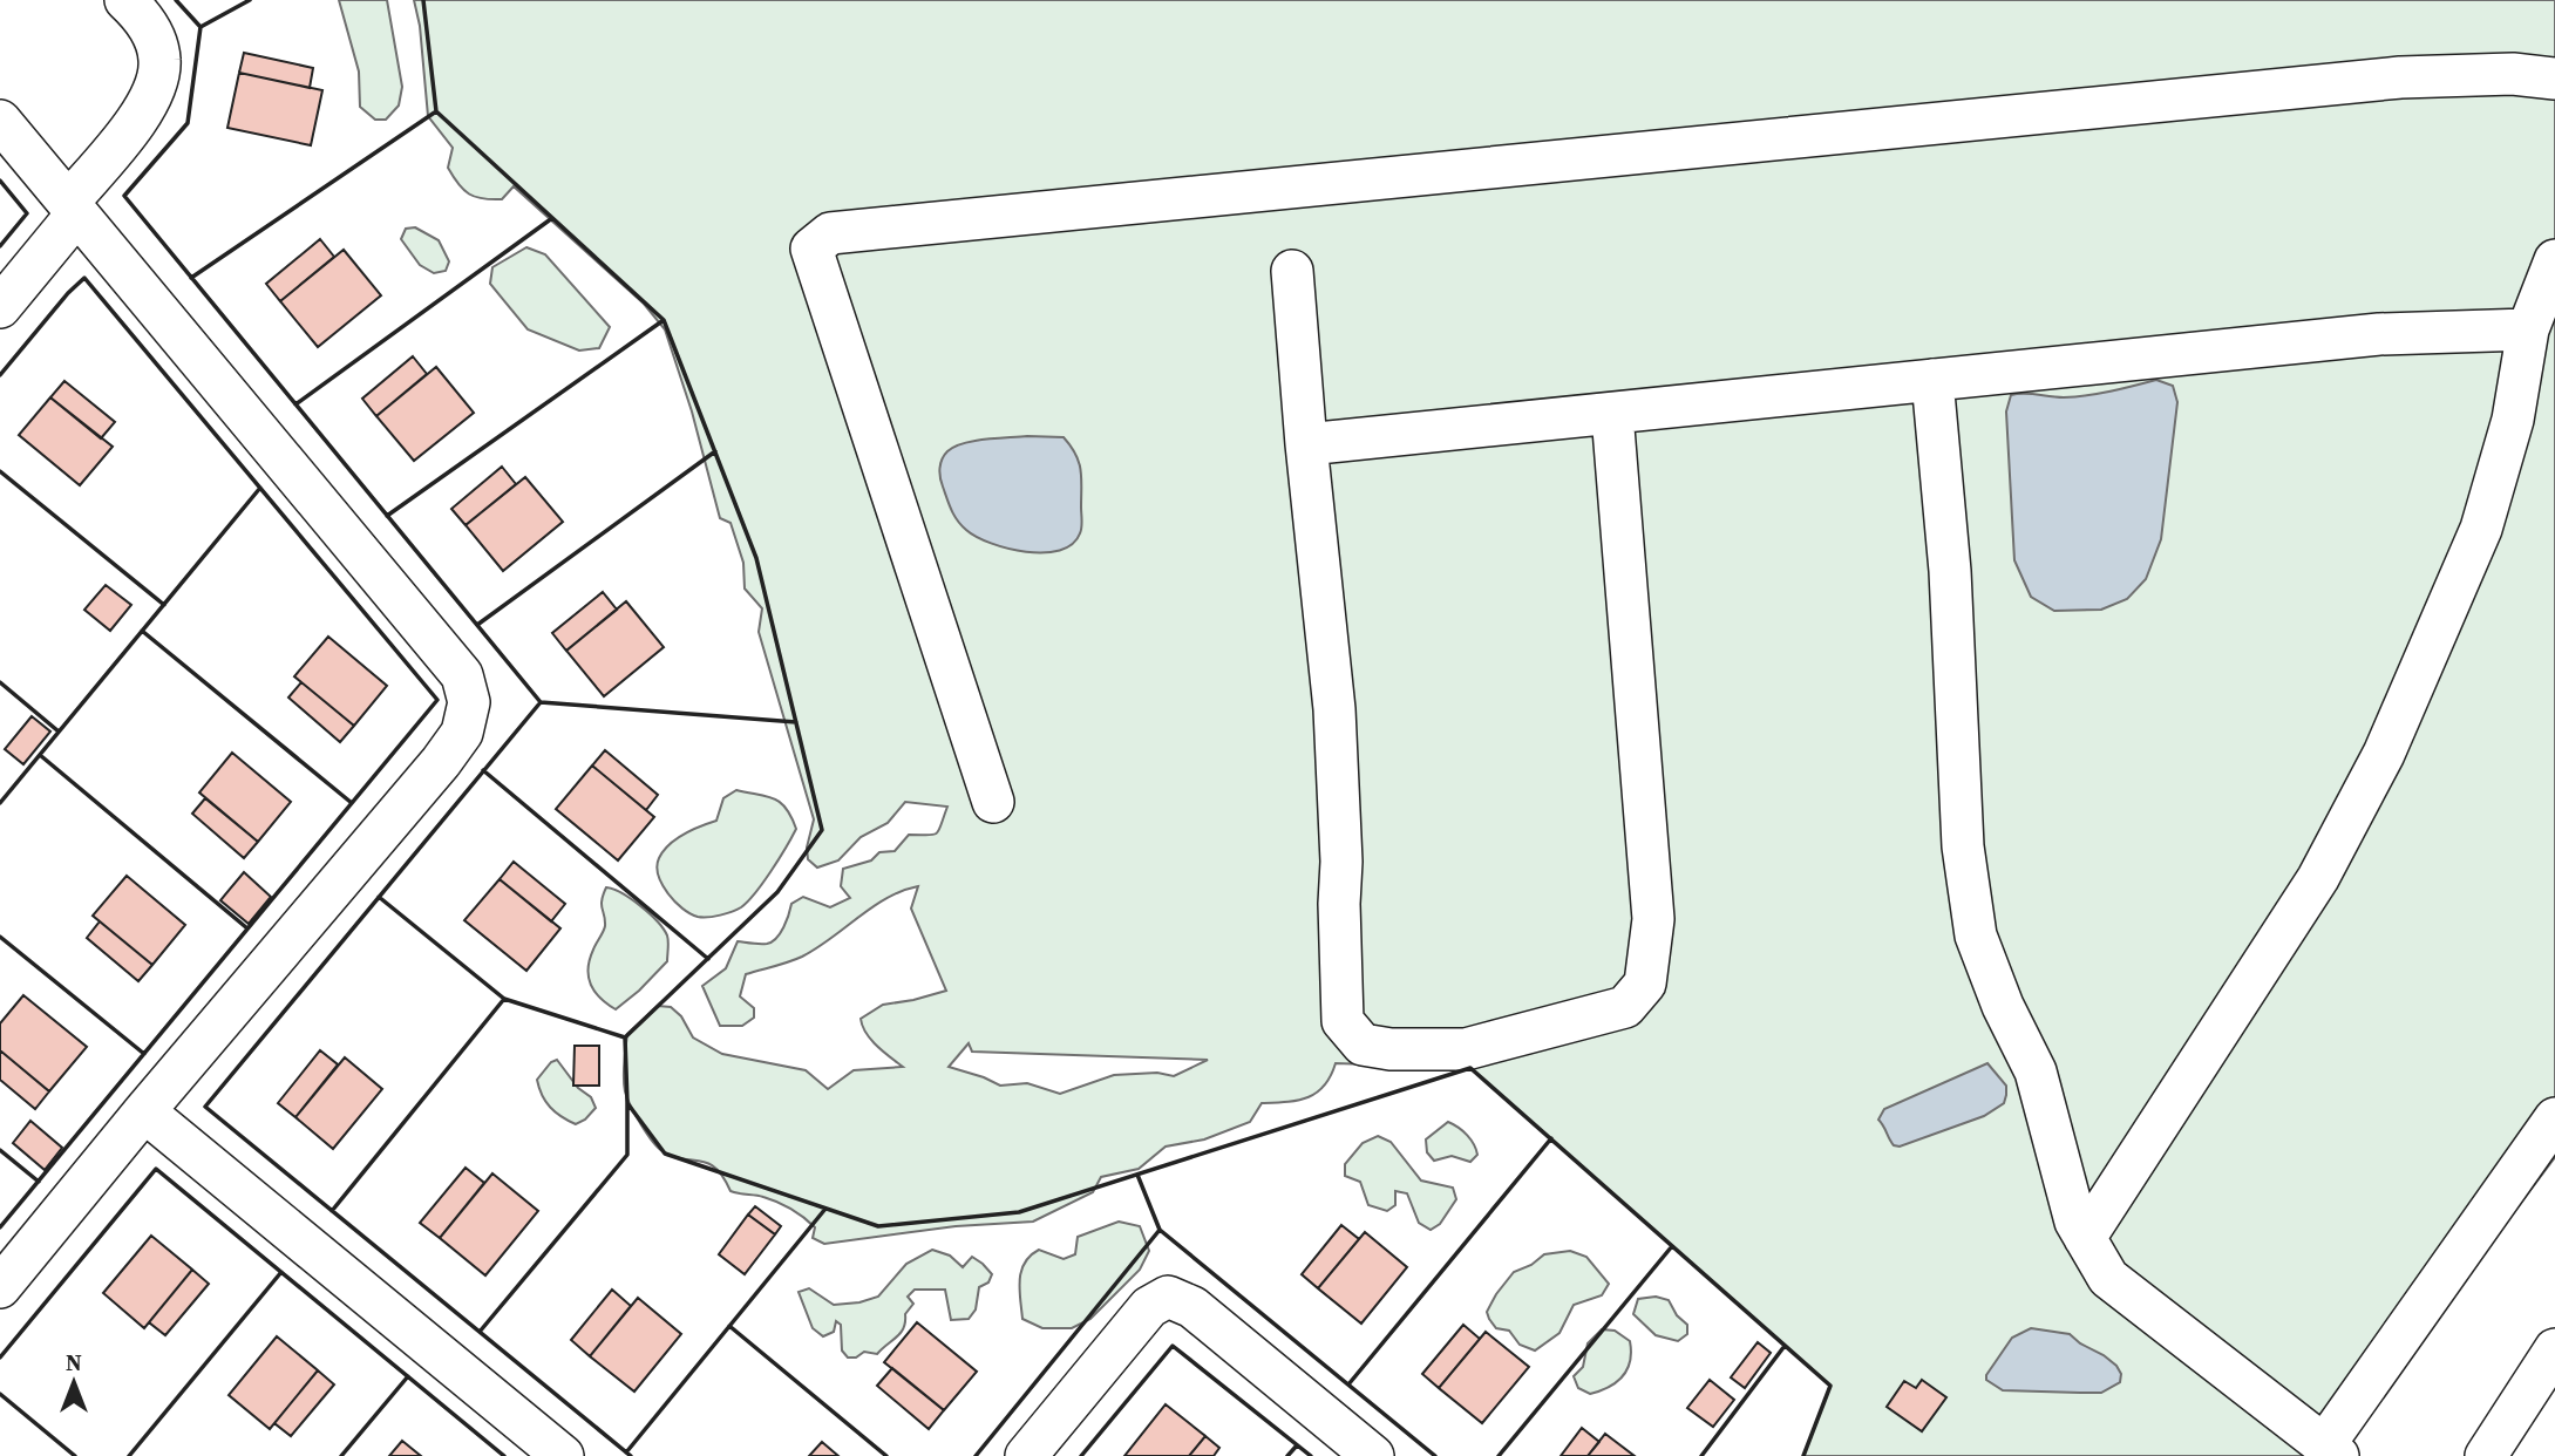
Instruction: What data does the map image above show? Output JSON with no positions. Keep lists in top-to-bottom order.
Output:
{
  "north": "top"
}
